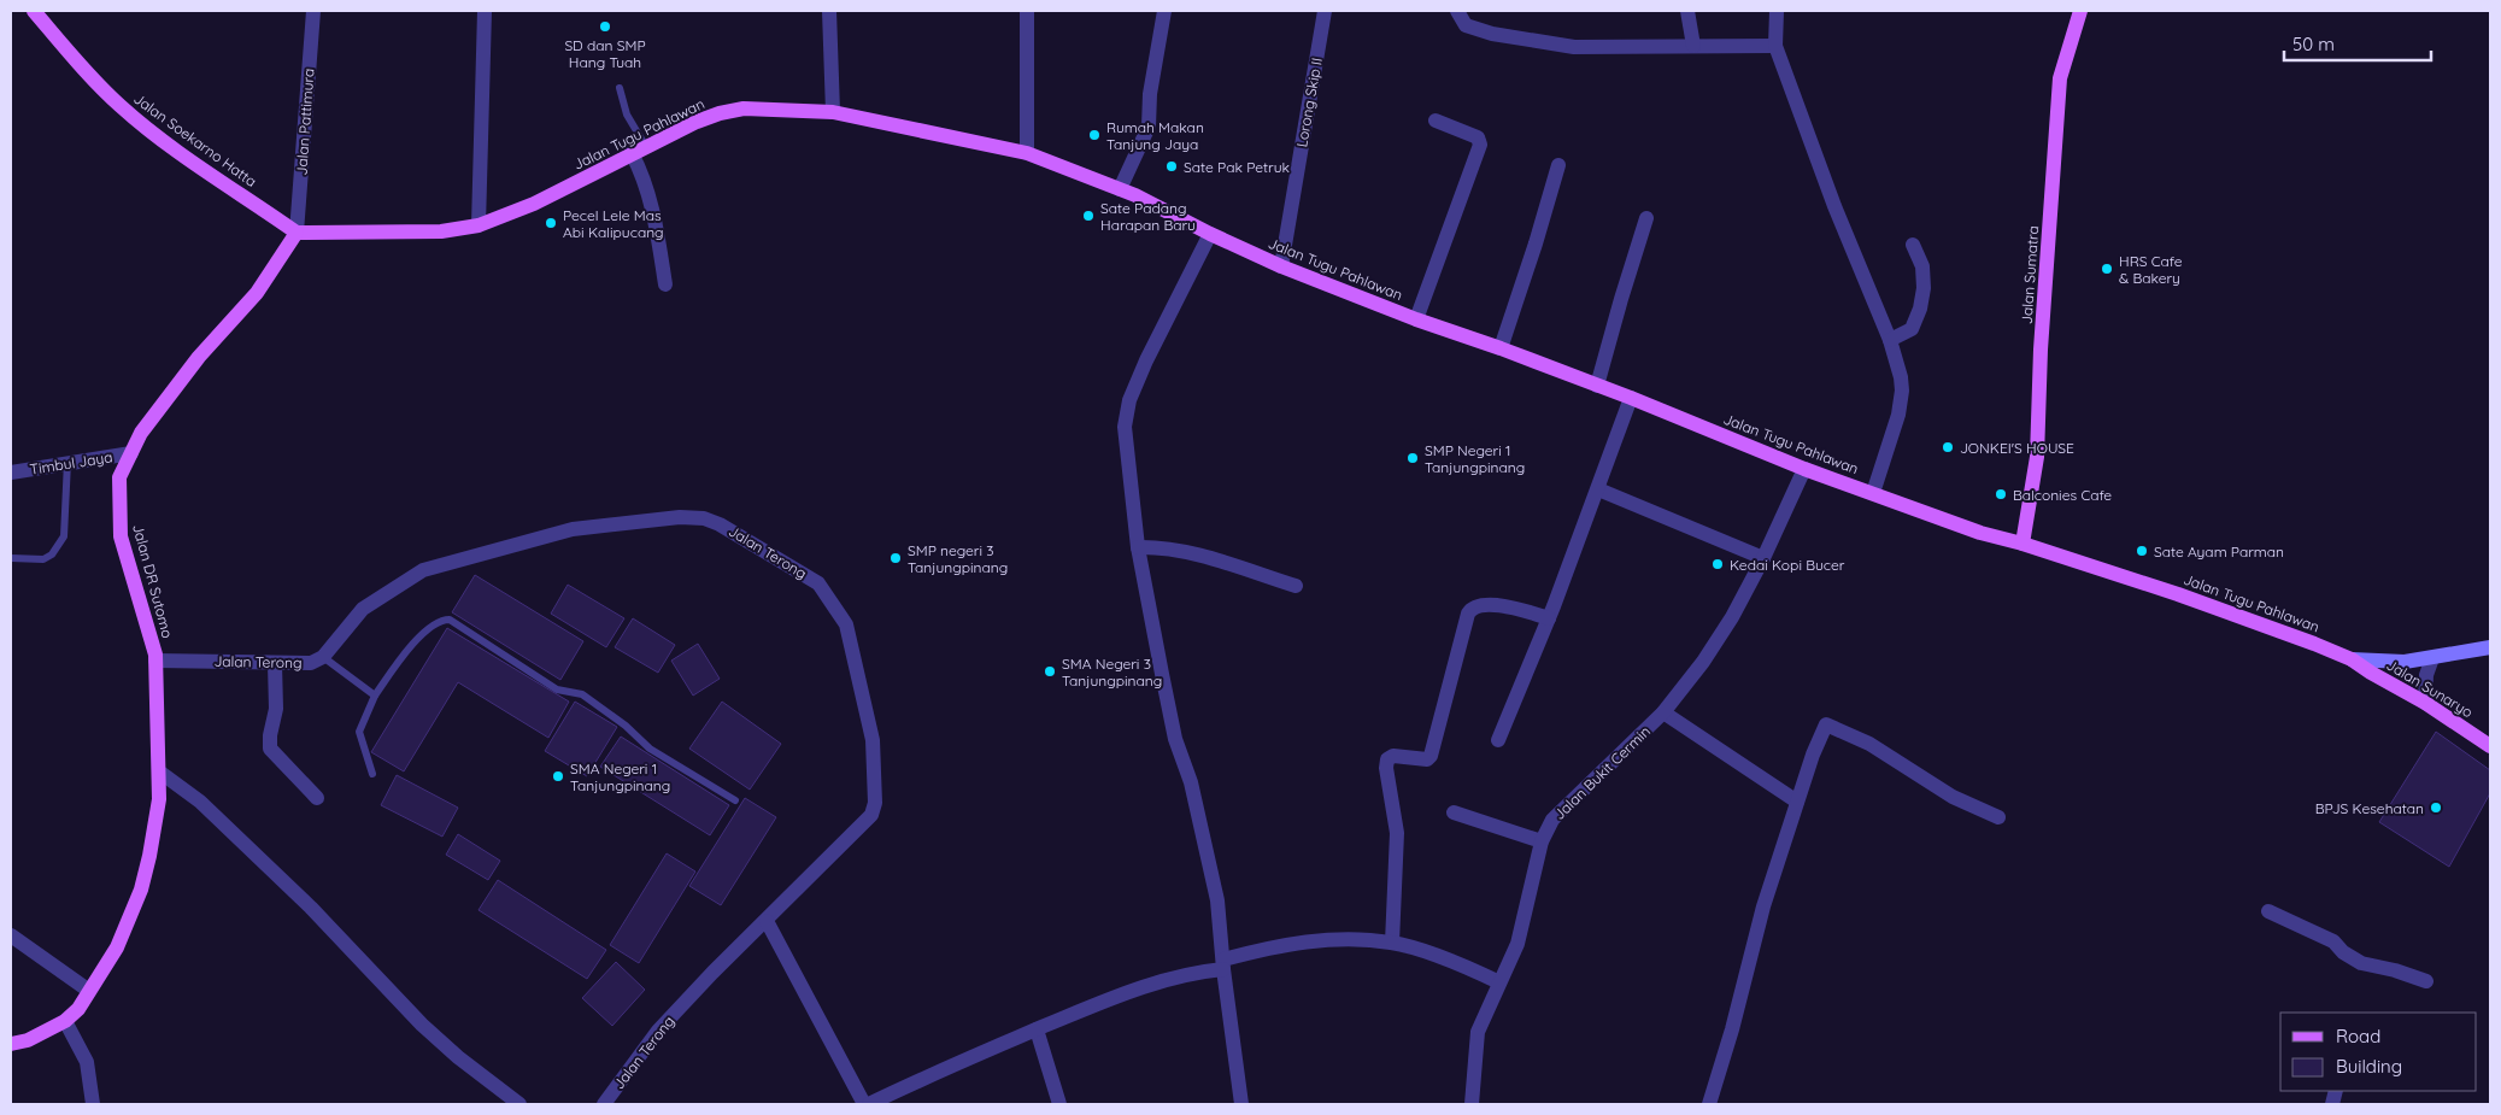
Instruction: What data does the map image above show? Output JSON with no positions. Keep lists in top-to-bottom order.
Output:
{
  "streets": {
    "main road": [
      "Jalan Tugu Pahlawan",
      "Jalan Soekarno Hatta",
      "Jalan Sumatra",
      "Jalan DR Sutomo",
      "Jalan Sunaryo"
    ],
    "street": [
      "Lorong Skip II",
      "Jalan Pattimura",
      "Timbul Jaya",
      "Jalan Terong",
      "Jalan Bukit Cermin"
    ]
  },
  "crossings": [
    ["Lorong Skip II", "Jalan Tugu Pahlawan"],
    ["Jalan Pattimura", "Jalan Tugu Pahlawan"],
    ["Jalan Pattimura", "Jalan Soekarno Hatta"],
    ["Jalan Pattimura", "Jalan DR Sutomo"],
    ["Jalan Tugu Pahlawan", "Jalan Soekarno Hatta"],
    ["Jalan Tugu Pahlawan", "Jalan Sumatra"],
    ["Jalan Tugu Pahlawan", "Jalan DR Sutomo"],
    ["Jalan Tugu Pahlawan", "Jalan Sunaryo"],
    ["Jalan Tugu Pahlawan", "Jalan Bukit Cermin"],
    ["Jalan Soekarno Hatta", "Jalan DR Sutomo"],
    ["Timbul Jaya", "Jalan DR Sutomo"],
    ["Jalan Terong", "Jalan DR Sutomo"]
  ],
  "places": [
    "SD dan SMP Hang Tuah",
    "Rumah Makan Tanjung Jaya",
    "Sate Pak Petruk",
    "Sate Padang Harapan Baru",
    "Pecel Lele Mas Abi Kalipucang",
    "HRS Cafe & Bakery",
    "JONKEI'S HOUSE",
    "SMP Negeri 1 Tanjungpinang",
    "Balconies Cafe",
    "Sate Ayam Parman",
    "SMP negeri 3 Tanjungpinang",
    "Kedai Kopi Bucer",
    "SMA Negeri 3 Tanjungpinang",
    "SMA Negeri 1 Tanjungpinang",
    "BPJS Kesehatan"
  ],
  "legend": ["Road", "Building"],
  "scale_bar": "50 m"
}
